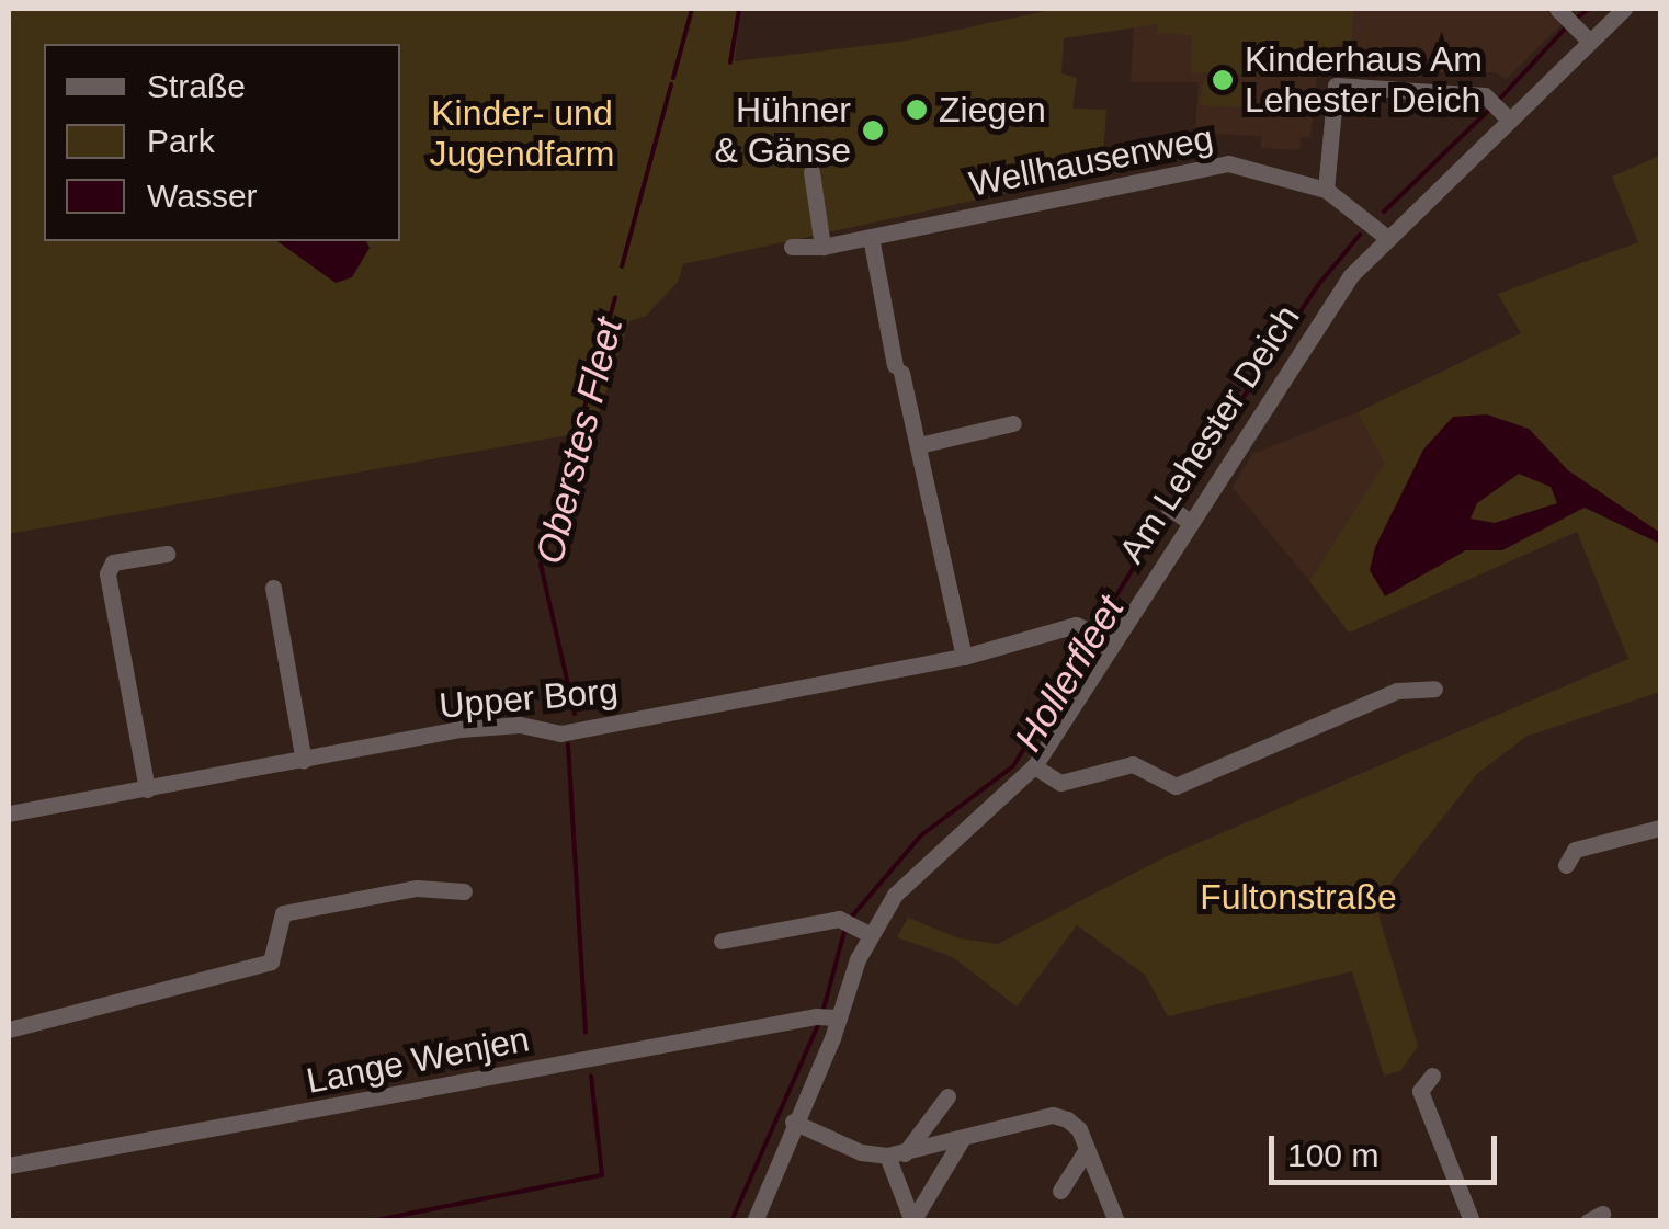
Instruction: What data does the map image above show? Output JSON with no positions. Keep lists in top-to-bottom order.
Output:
{
  "streets": {
    "street": [
      "Wellhausenweg",
      "Am Lehester Deich",
      "Upper Borg",
      "Lange Wenjen"
    ]
  },
  "crossings": [
    ["Wellhausenweg", "Am Lehester Deich"],
    ["Am Lehester Deich", "Upper Borg"],
    ["Am Lehester Deich", "Lange Wenjen"]
  ],
  "water": ["Oberstes Fleet", "Hollerfleet"],
  "parks": ["Kinder- und Jugendfarm", "Fultonstraße"],
  "places": ["Kinderhaus Am Lehester Deich", "Ziegen", "Hühner & Gänse"],
  "legend": ["Straße", "Park", "Wasser"],
  "scale_bar": "100 m"
}
